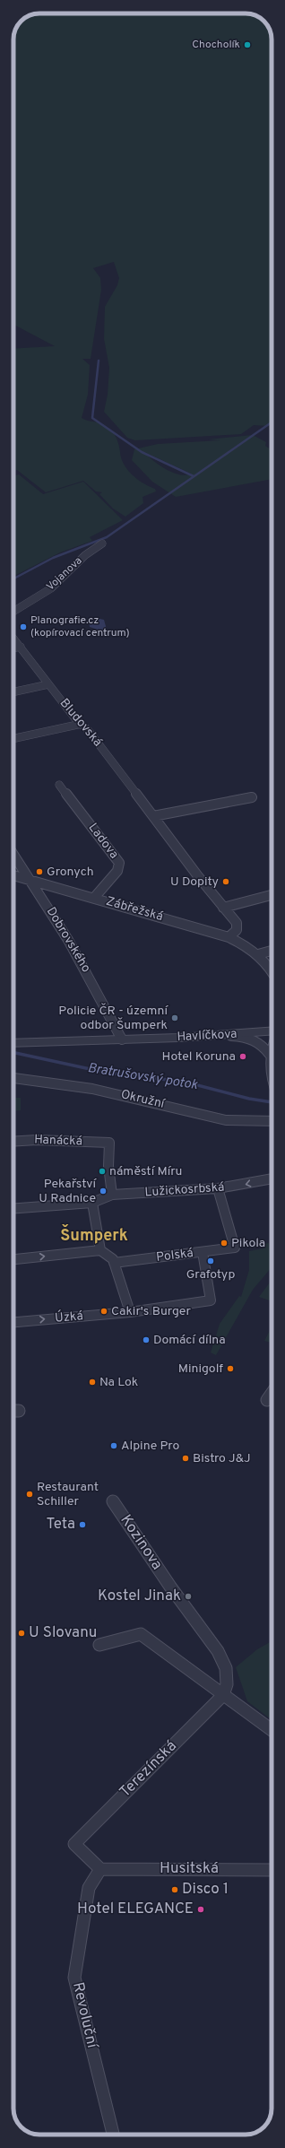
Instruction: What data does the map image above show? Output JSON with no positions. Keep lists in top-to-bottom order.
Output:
{
  "streets": {
    "street": [
      "Vojanova",
      "Bludovská",
      "Ladova",
      "Zábřežská",
      "Dobrovského",
      "Havlíčkova",
      "Okružní",
      "Hanácká",
      "Lužickosrbská",
      "Polská",
      "Úzká",
      "Kozinova",
      "Terezínská",
      "Husitská",
      "Revoluční"
    ]
  },
  "crossings": [
    ["Bludovská", "Zábřežská"],
    ["Ladova", "Zábřežská"],
    ["Zábřežská", "Dobrovského"],
    ["Dobrovského", "Havlíčkova"],
    ["Hanácká", "Lužickosrbská"],
    ["Lužickosrbská", "Polská"],
    ["Polská", "Úzká"],
    ["Kozinova", "Terezínská"],
    ["Terezínská", "Husitská"],
    ["Terezínská", "Revoluční"],
    ["Husitská", "Revoluční"]
  ],
  "districts": ["Šumperk"],
  "water": ["Bratrušovský potok"],
  "places": [
    "Chocholík",
    "Planografie.cz (kopírovací centrum)",
    "Gronych",
    "U Dopity",
    "Policie ČR - územní odbor Šumperk",
    "Hotel Koruna",
    "náměstí Míru",
    "Pekařství U Radnice",
    "Pikola",
    "Grafotyp",
    "Cakir's Burger",
    "Domácí dílna",
    "Minigolf",
    "Na Lok",
    "Alpine Pro",
    "Bistro J&J",
    "Restaurant Schiller",
    "Teta",
    "Kostel Jinak",
    "U Slovanu",
    "Disco 1",
    "Hotel ELEGANCE"
  ]
}
